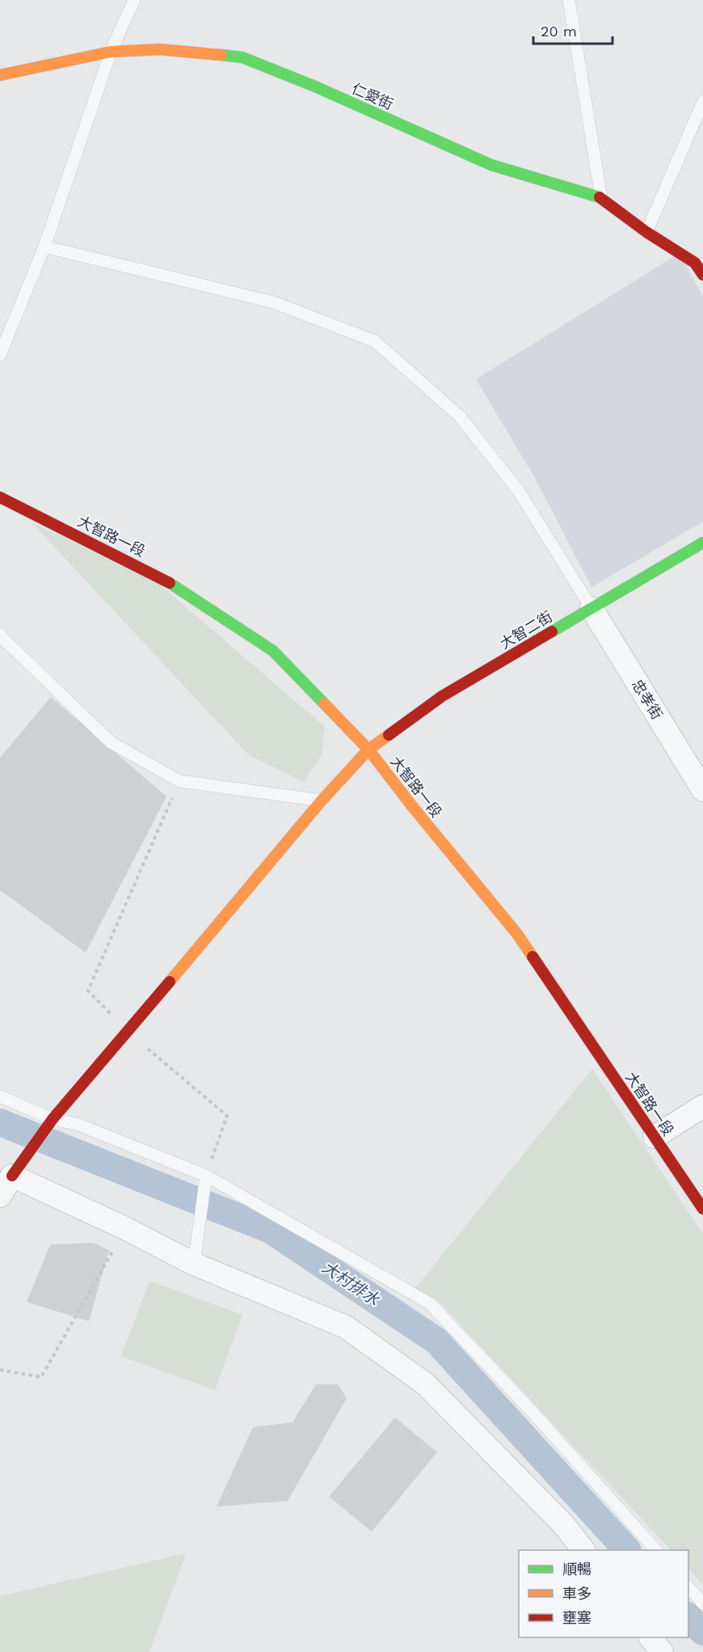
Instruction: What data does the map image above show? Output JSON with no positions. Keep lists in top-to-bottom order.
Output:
{
  "streets": {
    "street": [
      "仁愛街",
      "大智路一段",
      "大智二街",
      "忠孝街"
    ]
  },
  "crossings": [
    ["大智路一段", "大智二街"],
    ["大智二街", "忠孝街"]
  ],
  "water": ["大村排水"],
  "legend": ["順暢", "車多", "壅塞"],
  "scale_bar": "20 m"
}
